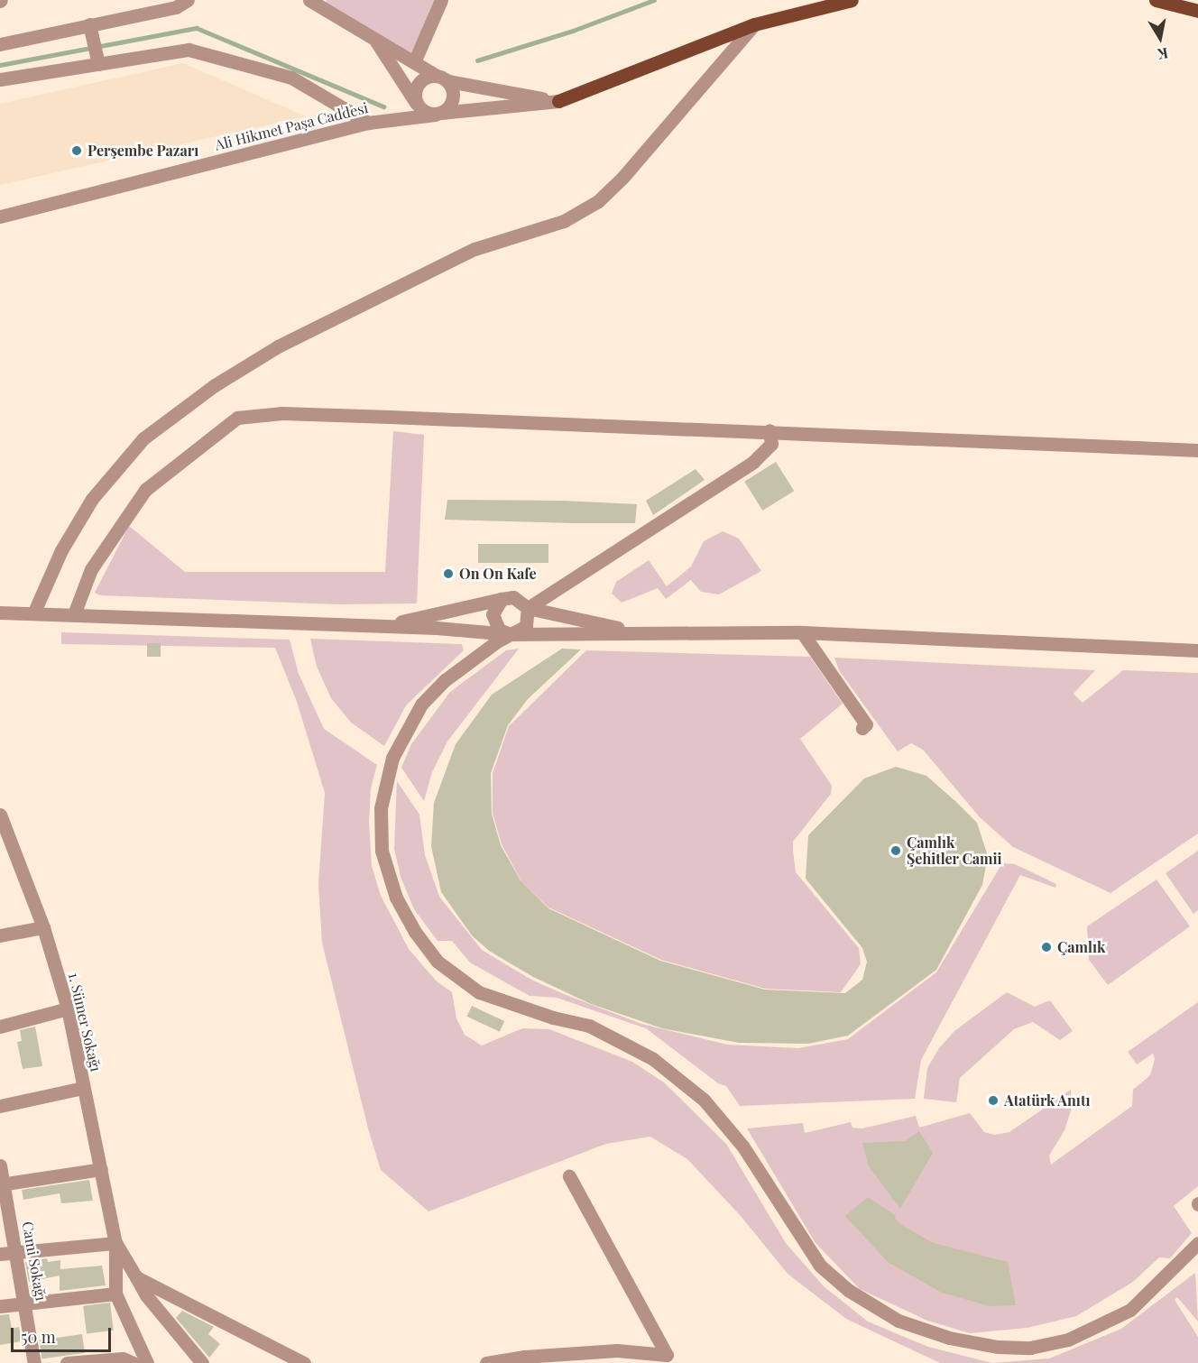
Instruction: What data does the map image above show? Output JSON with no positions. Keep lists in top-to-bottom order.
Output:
{
  "streets": {
    "street": ["Ali Hikmet Paşa Caddesi", "1. Sümer Sokağı", "Cami Sokağı"]
  },
  "places": [
    "Perşembe Pazarı",
    "On On Kafe",
    "Çamlık Şehitler Camii",
    "Çamlık",
    "Atatürk Anıtı"
  ],
  "scale_bar": "50 m",
  "north": "bottom"
}
